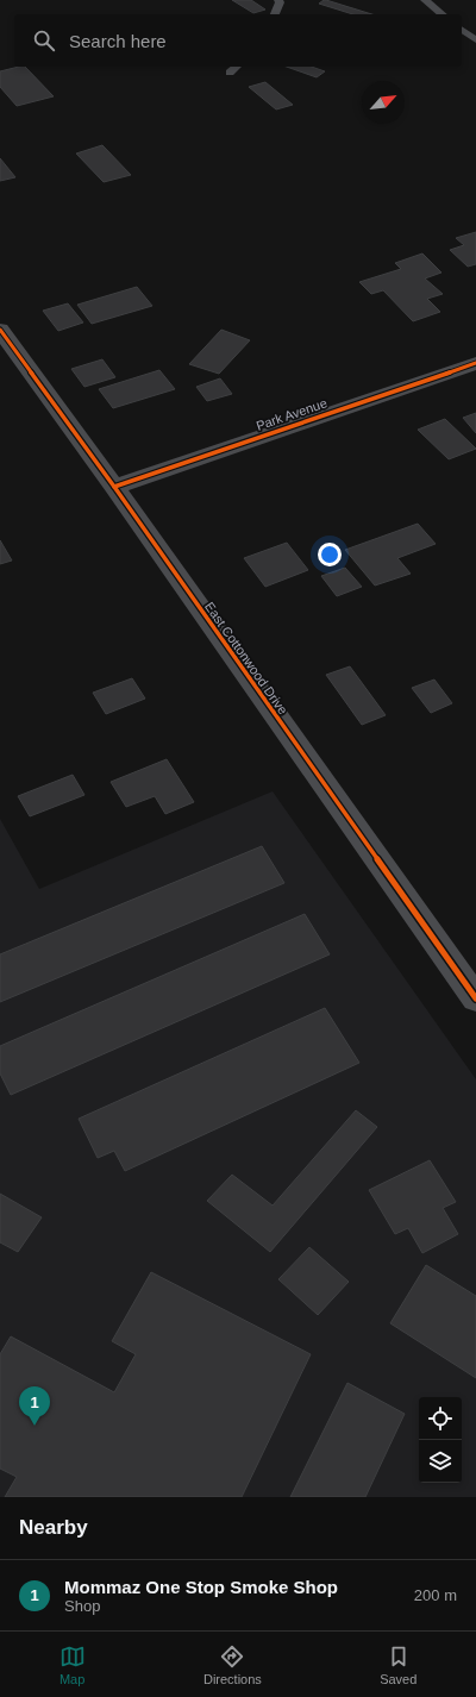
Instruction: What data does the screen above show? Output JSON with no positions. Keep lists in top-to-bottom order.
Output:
{
  "streets": {
    "street": ["Park Avenue", "East Cottonwood Drive"]
  },
  "crossings": [
    ["Park Avenue", "East Cottonwood Drive"]
  ],
  "north": "top right",
  "page": {
    "search": "Search here",
    "pins": "1",
    "heading": "Nearby",
    "list": [
      {
        "mark": "1",
        "name": "Mommaz One Stop Smoke Shop",
        "note": "Shop",
        "value": "200 m"
      }
    ],
    "nav": ["Map", "Directions", "Saved"]
  }
}
